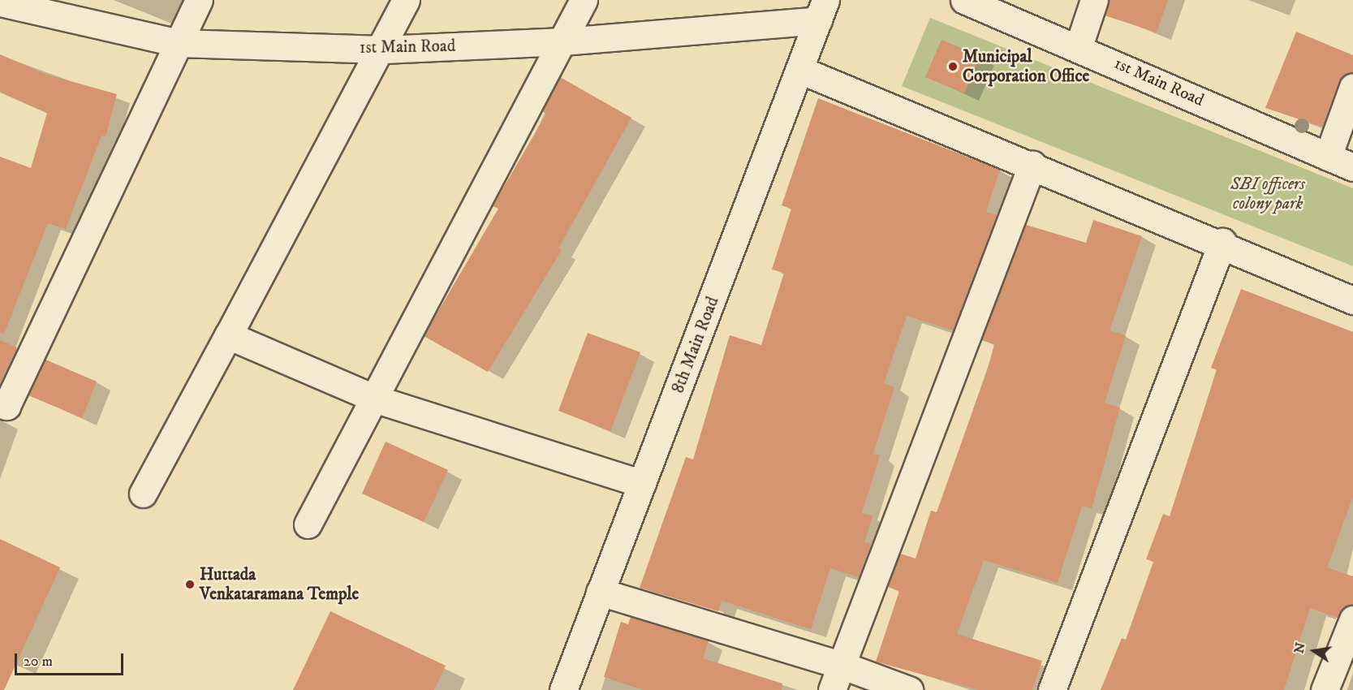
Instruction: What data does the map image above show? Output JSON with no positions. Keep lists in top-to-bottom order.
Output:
{
  "streets": {
    "street": ["1st Main Road", "8th Main Road"]
  },
  "crossings": [
    ["1st Main Road", "8th Main Road"]
  ],
  "parks": ["SBI officers colony park"],
  "places": ["Municipal Corporation Office", "Huttada Venkataramana Temple"],
  "scale_bar": "20 m",
  "north": "left"
}
